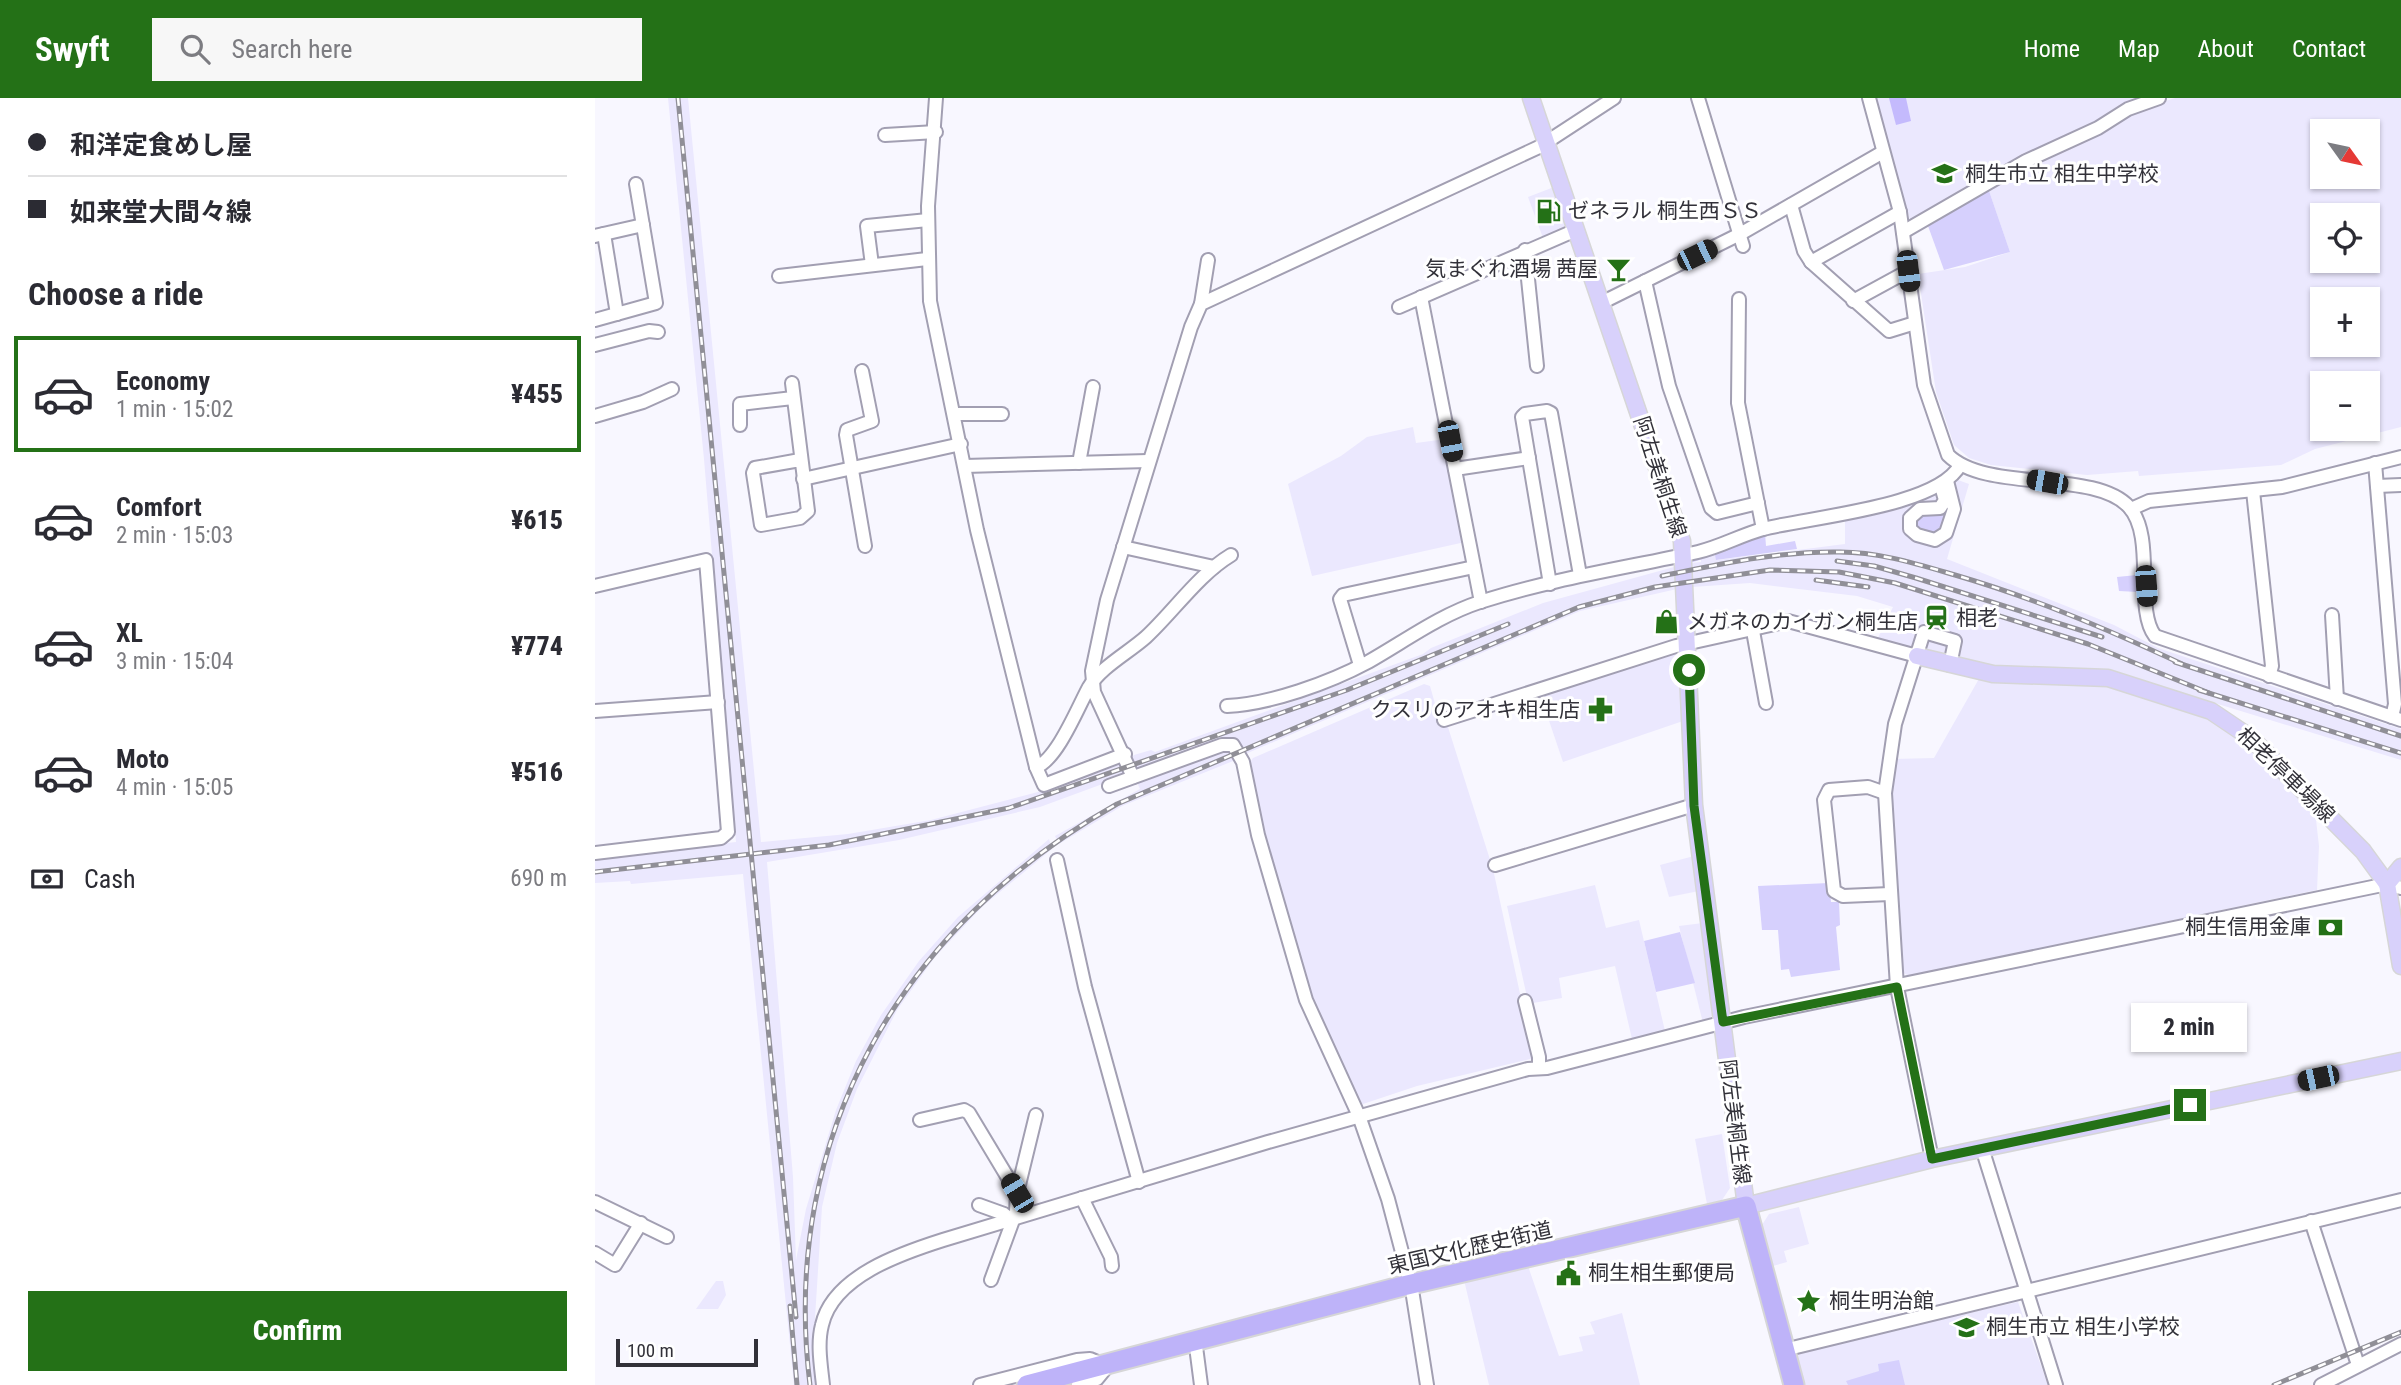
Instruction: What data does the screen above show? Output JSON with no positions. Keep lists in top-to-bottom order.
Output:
{
  "streets": {
    "highway": ["東国文化歴史街道"],
    "main road": ["阿左美桐生線", "相老停車場線"]
  },
  "crossings": [
    ["阿左美桐生線", "東国文化歴史街道"]
  ],
  "places": {
    "school or university": ["桐生市立 相生中学校", "桐生市立 相生小学校"],
    "fuel station": ["ゼネラル 桐生西ＳＳ"],
    "bar": ["気まぐれ酒場 茜屋"],
    "station": ["相老"],
    "shop": ["メガネのカイガン桐生店"],
    "pharmacy": ["クスリのアオキ相生店"],
    "bank": ["桐生信用金庫"],
    "public building": ["桐生相生郵便局"],
    "place": ["桐生明治館"]
  },
  "scale_bar": "100 m",
  "north": "bottom right",
  "page": {
    "header": "Swyft",
    "search": "Search here",
    "nav": [
      "Home",
      "Map",
      "About",
      "Contact"
    ],
    "banner": ["和洋定食めし屋", "如来堂大間々線"],
    "map_buttons": ["+", "−"],
    "heading": "Choose a ride",
    "list": [
      {
        "name": "Economy",
        "note": "1 min · 15:02",
        "value": "¥455"
      },
      {
        "name": "Comfort",
        "note": "2 min · 15:03",
        "value": "¥615"
      },
      {
        "name": "XL",
        "note": "3 min · 15:04",
        "value": "¥774"
      },
      {
        "name": "Moto",
        "note": "4 min · 15:05",
        "value": "¥516"
      }
    ],
    "pay": ["Cash", "690 m"],
    "bubble": "2 min",
    "buttons": "Confirm",
    "scale": "100 m"
  }
}
